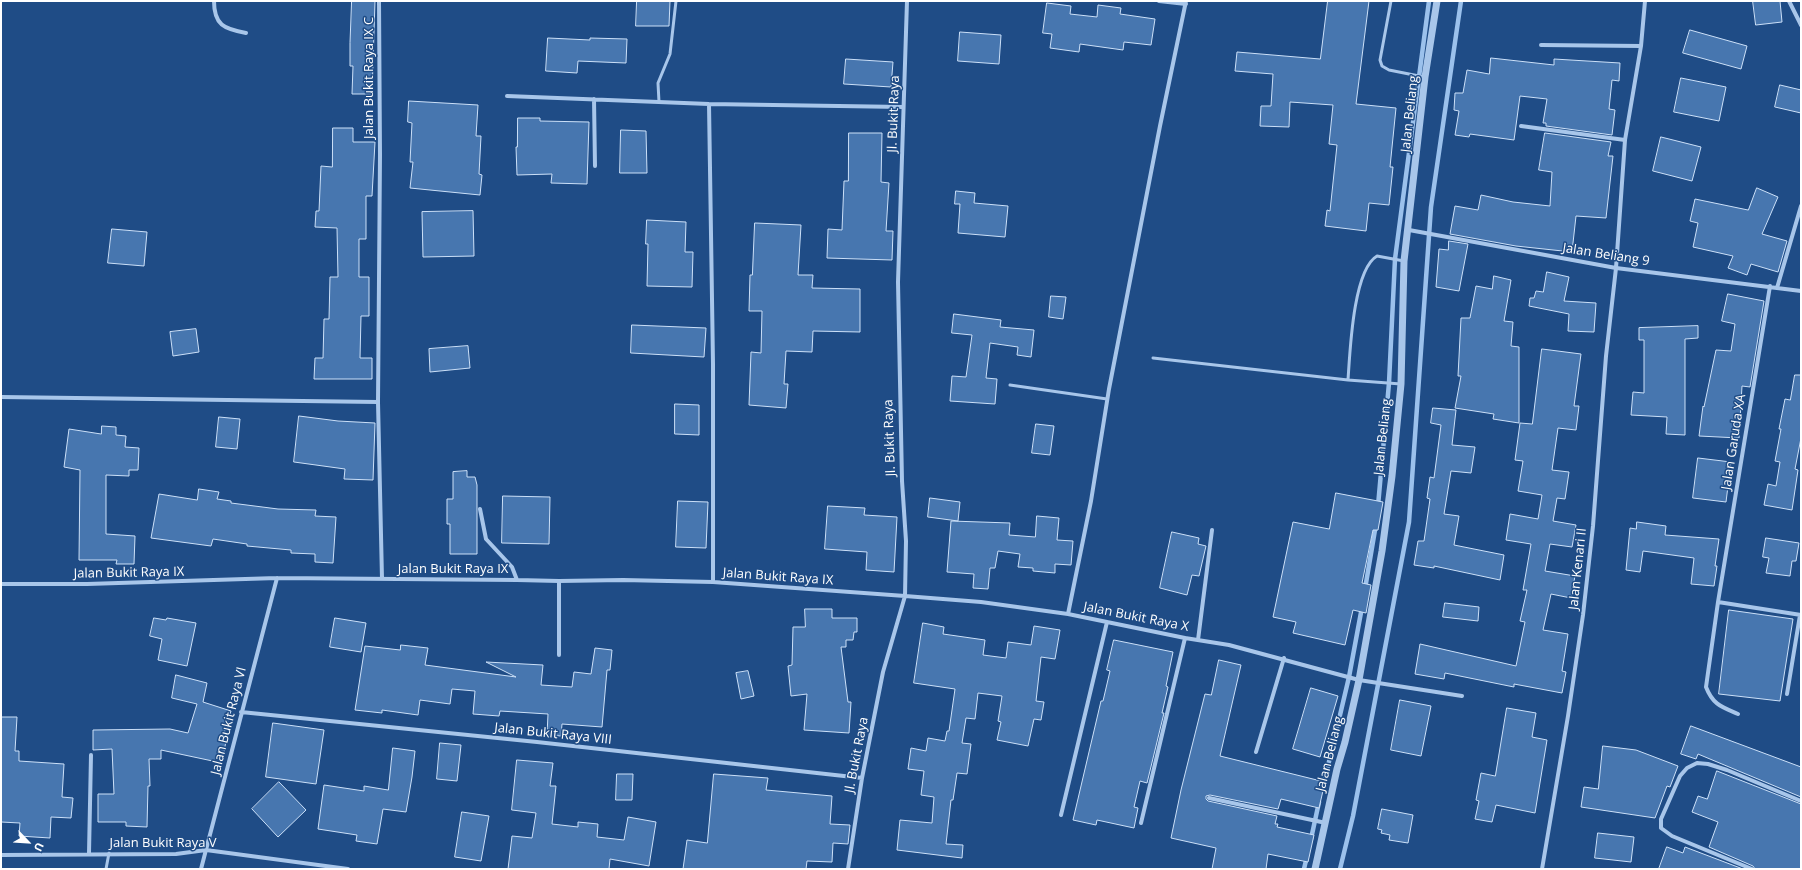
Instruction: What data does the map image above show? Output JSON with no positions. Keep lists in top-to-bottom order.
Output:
{
  "streets": {
    "street": [
      "Jalan Bukit Raya IX C",
      "Jl. Bukit Raya",
      "Jalan Beliang",
      "Jalan Beliang 9",
      "Jalan Garuda XA",
      "Jalan Bukit Raya IX",
      "Jalan Kenari II",
      "Jalan Bukit Raya X",
      "Jalan Bukit Raya VI",
      "Jalan Bukit Raya VIII",
      "Jalan Bukit Raya V"
    ]
  },
  "crossings": [
    ["Jalan Bukit Raya IX C", "Jalan Bukit Raya IX"],
    ["Jl. Bukit Raya", "Jalan Bukit Raya IX"],
    ["Jl. Bukit Raya", "Jalan Bukit Raya X"],
    ["Jl. Bukit Raya", "Jalan Bukit Raya VIII"],
    ["Jalan Beliang", "Jalan Beliang 9"],
    ["Jalan Beliang", "Jalan Bukit Raya X"],
    ["Jalan Beliang 9", "Jalan Garuda XA"],
    ["Jalan Beliang 9", "Jalan Kenari II"],
    ["Jalan Bukit Raya IX", "Jalan Bukit Raya X"],
    ["Jalan Bukit Raya IX", "Jalan Bukit Raya VI"],
    ["Jalan Bukit Raya VI", "Jalan Bukit Raya VIII"],
    ["Jalan Bukit Raya VI", "Jalan Bukit Raya V"]
  ],
  "north": "bottom right"
}
